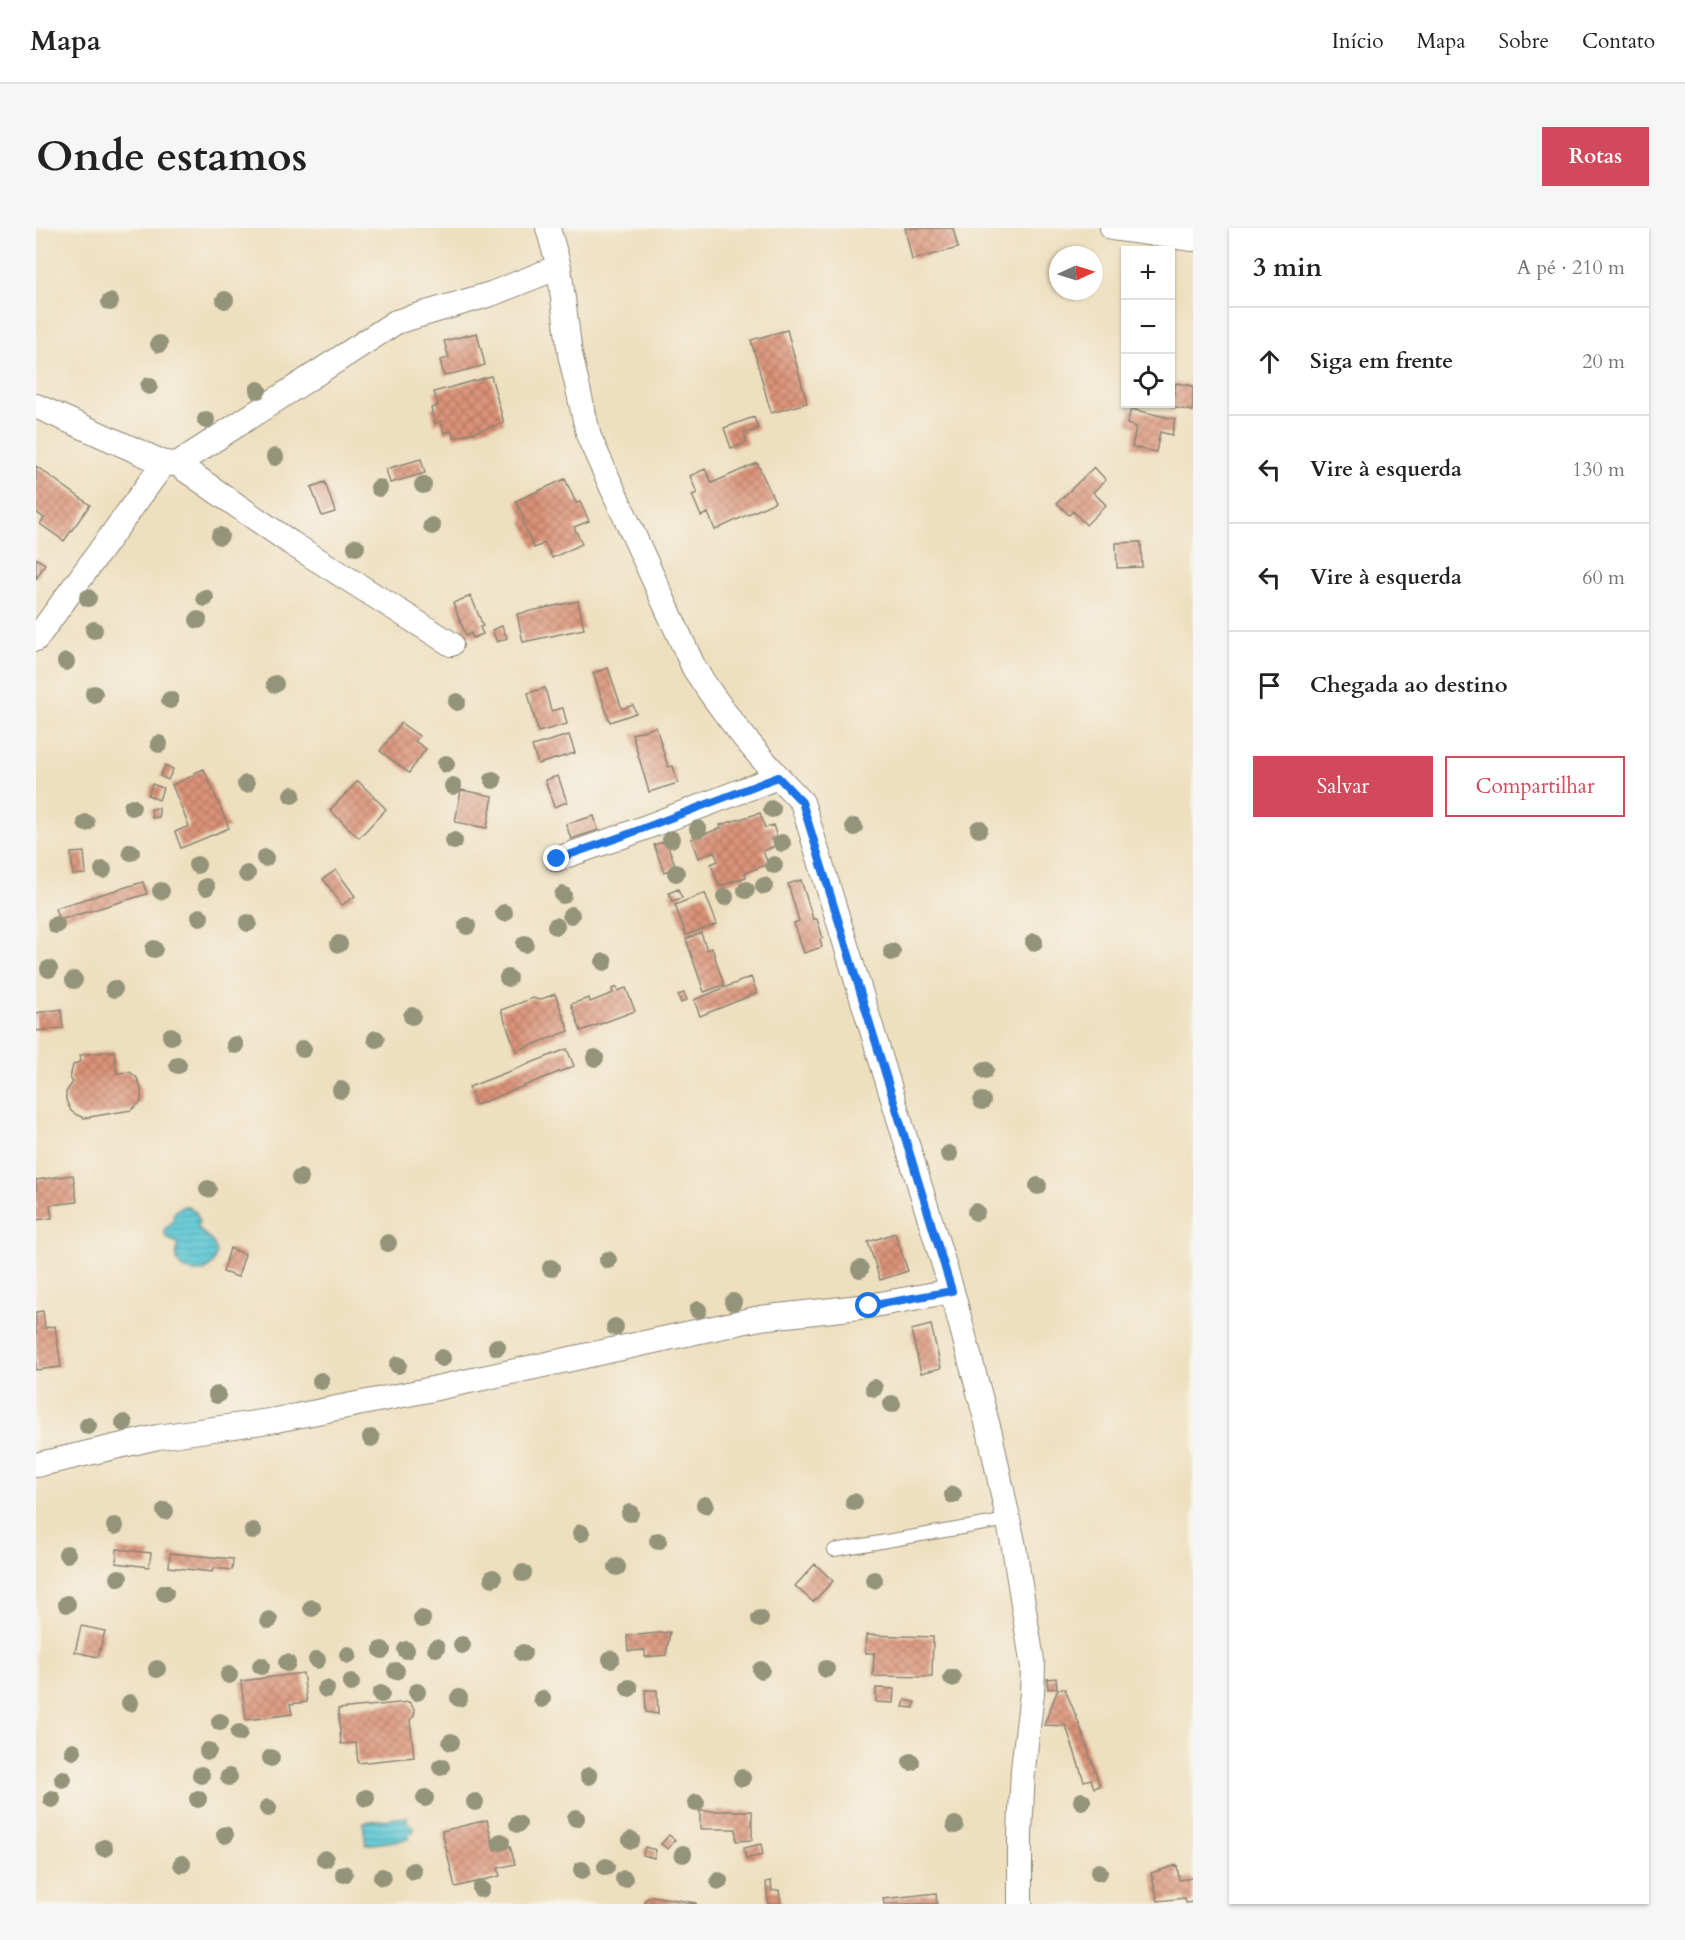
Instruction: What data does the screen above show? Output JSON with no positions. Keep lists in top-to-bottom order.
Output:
{
  "north": "right",
  "page": {
    "header": "Mapa",
    "nav": [
      "Início",
      "Mapa",
      "Sobre",
      "Contato"
    ],
    "buttons": [
      "Rotas",
      ["Salvar", "Compartilhar"]
    ],
    "title": "Onde estamos",
    "heading": ["3 min", "A pé · 210 m"],
    "map_buttons": ["+", "−"],
    "list": [
      ["Siga em frente", "20 m"],
      ["Vire à esquerda", "130 m"],
      ["Vire à esquerda", "60 m"],
      "Chegada ao destino"
    ]
  }
}
